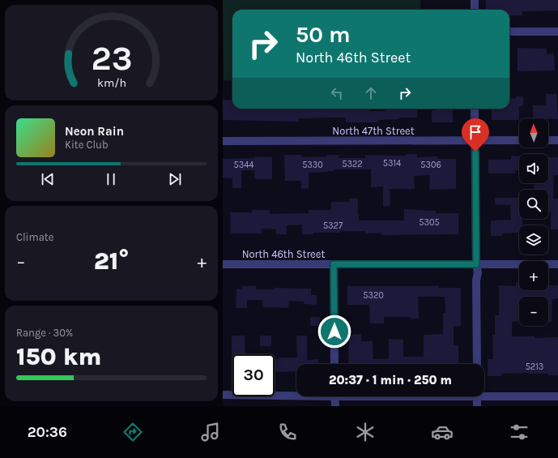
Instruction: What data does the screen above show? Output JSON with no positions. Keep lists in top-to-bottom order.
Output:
{
  "streets": {
    "street": ["North 47th Street", "North 46th Street"]
  },
  "house_numbers": [
    "5314",
    "5322",
    "5344",
    "5330",
    "5306",
    "5305",
    "5327",
    "5320",
    "5213"
  ],
  "north": "top",
  "page": {
    "turn": ["50 m", "North 46th Street"],
    "song": ["Neon Rain", "Kite Club"],
    "map_buttons": ["+", "−"],
    "tile": [
      "Climate",
      ["Range · 30%", "150 km"]
    ],
    "heat": ["−", "21°", "+"],
    "limit": "30",
    "trip": "20:37 · 1 min · 250 m",
    "tabs": "20:36",
    "gauge": ["23", "km/h"]
  }
}
